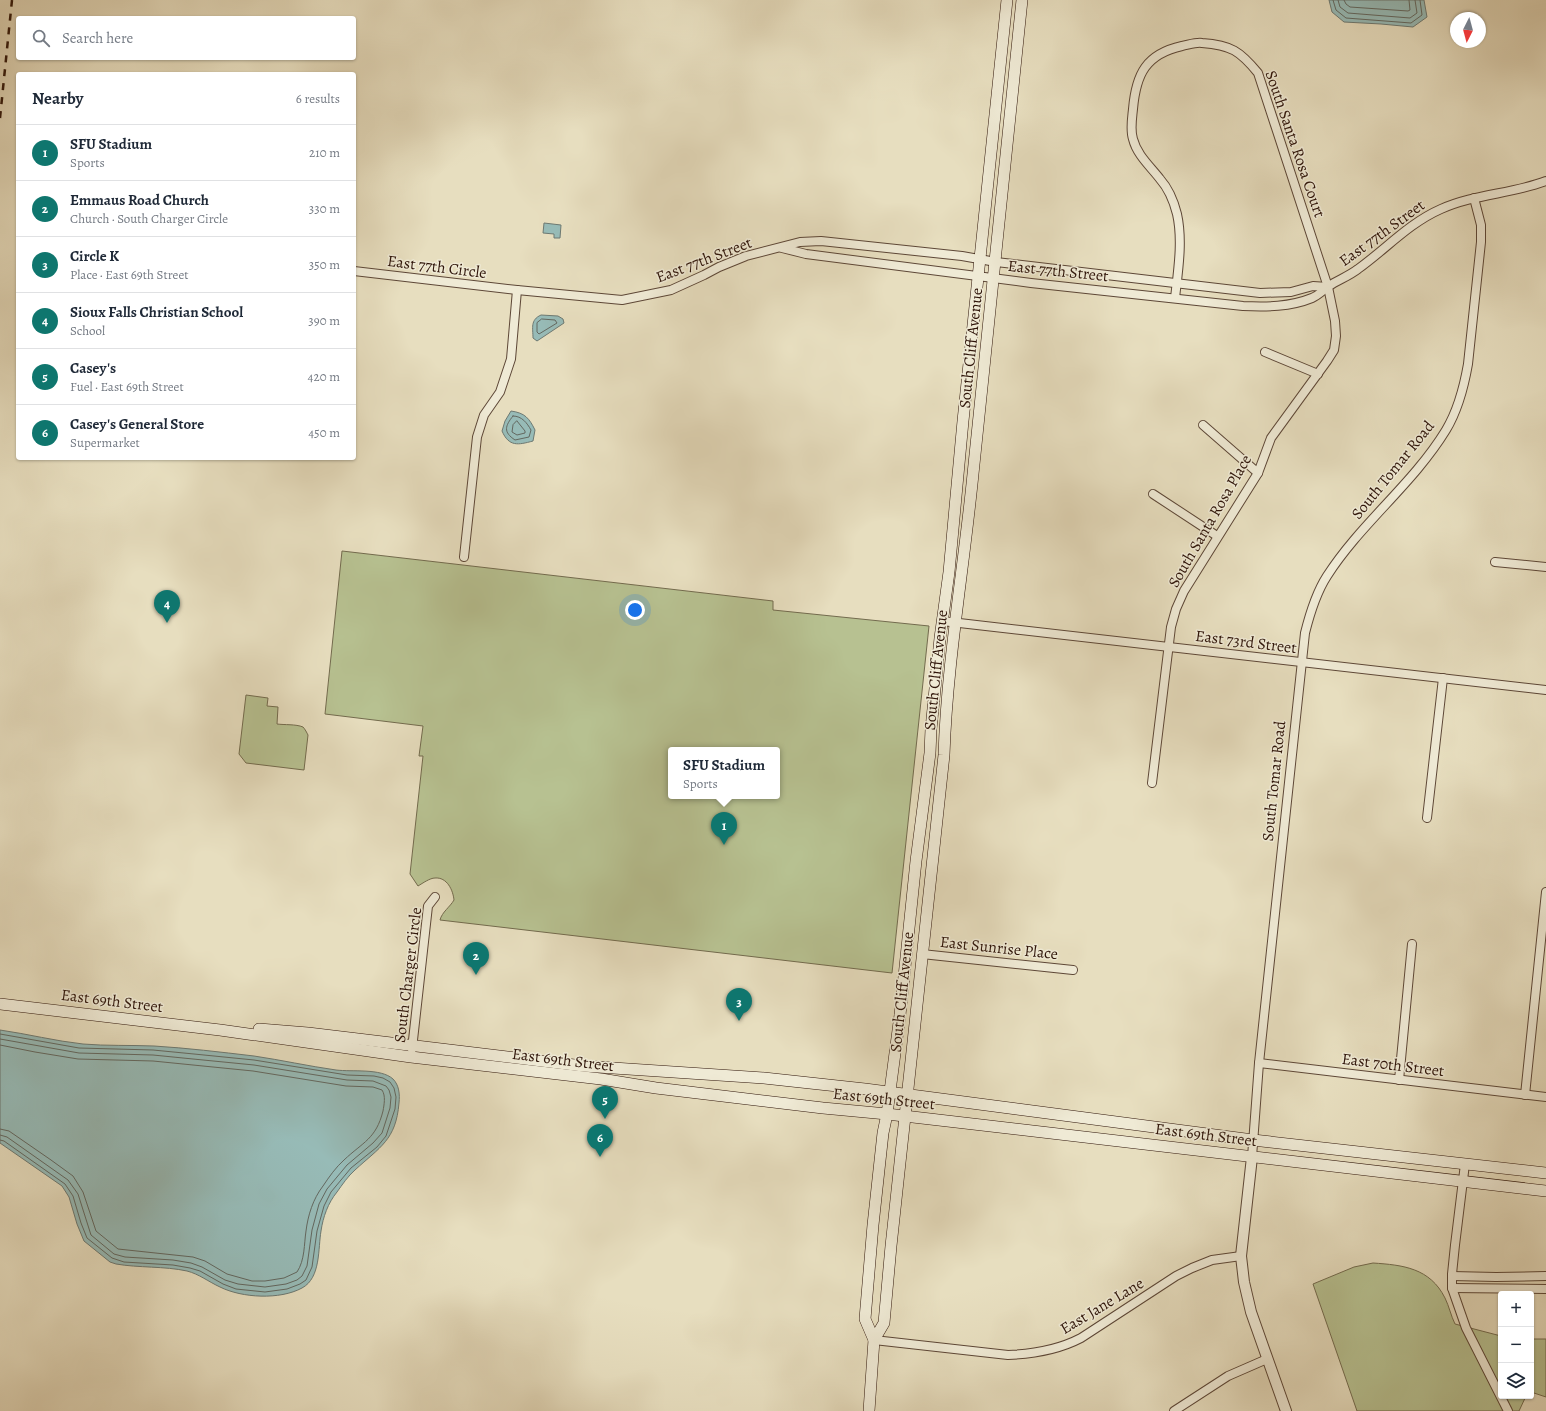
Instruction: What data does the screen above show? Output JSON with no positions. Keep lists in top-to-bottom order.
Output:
{
  "streets": {
    "main road": ["South Cliff Avenue", "East 69th Street"],
    "street": [
      "South Santa Rosa Court",
      "East 77th Street",
      "East 77th Circle",
      "South Tomar Road",
      "South Santa Rosa Place",
      "East 73rd Street",
      "East Sunrise Place",
      "South Charger Circle",
      "East 70th Street",
      "East Jane Lane"
    ]
  },
  "crossings": [
    ["South Santa Rosa Court", "East 77th Street"],
    ["South Santa Rosa Court", "South Santa Rosa Place"],
    ["East 77th Street", "East 77th Circle"],
    ["East 77th Street", "South Cliff Avenue"],
    ["East 77th Street", "South Tomar Road"],
    ["East 77th Street", "South Santa Rosa Place"],
    ["South Cliff Avenue", "East 73rd Street"],
    ["South Cliff Avenue", "East Sunrise Place"],
    ["South Cliff Avenue", "East 69th Street"],
    ["South Cliff Avenue", "East Jane Lane"],
    ["South Tomar Road", "East 73rd Street"],
    ["South Tomar Road", "East 69th Street"],
    ["South Tomar Road", "East 70th Street"],
    ["South Tomar Road", "East Jane Lane"],
    ["South Santa Rosa Place", "East 73rd Street"],
    ["South Charger Circle", "East 69th Street"]
  ],
  "north": "bottom",
  "page": {
    "search": "Search here",
    "heading": ["Nearby", "6 results"],
    "list": [
      {
        "mark": "1",
        "name": "SFU Stadium",
        "note": "Sports",
        "value": "210 m"
      },
      {
        "mark": "2",
        "name": "Emmaus Road Church",
        "note": "Church · South Charger Circle",
        "value": "330 m"
      },
      {
        "mark": "3",
        "name": "Circle K",
        "note": "Place · East 69th Street",
        "value": "350 m"
      },
      {
        "mark": "4",
        "name": "Sioux Falls Christian School",
        "note": "School",
        "value": "390 m"
      },
      {
        "mark": "5",
        "name": "Casey's",
        "note": "Fuel · East 69th Street",
        "value": "420 m"
      },
      {
        "mark": "6",
        "name": "Casey's General Store",
        "note": "Supermarket",
        "value": "450 m"
      }
    ],
    "pins": [
      "4",
      "1",
      "2",
      "3",
      "5",
      "6"
    ],
    "popup": ["SFU Stadium", "Sports"],
    "map_buttons": ["+", "−"]
  }
}
